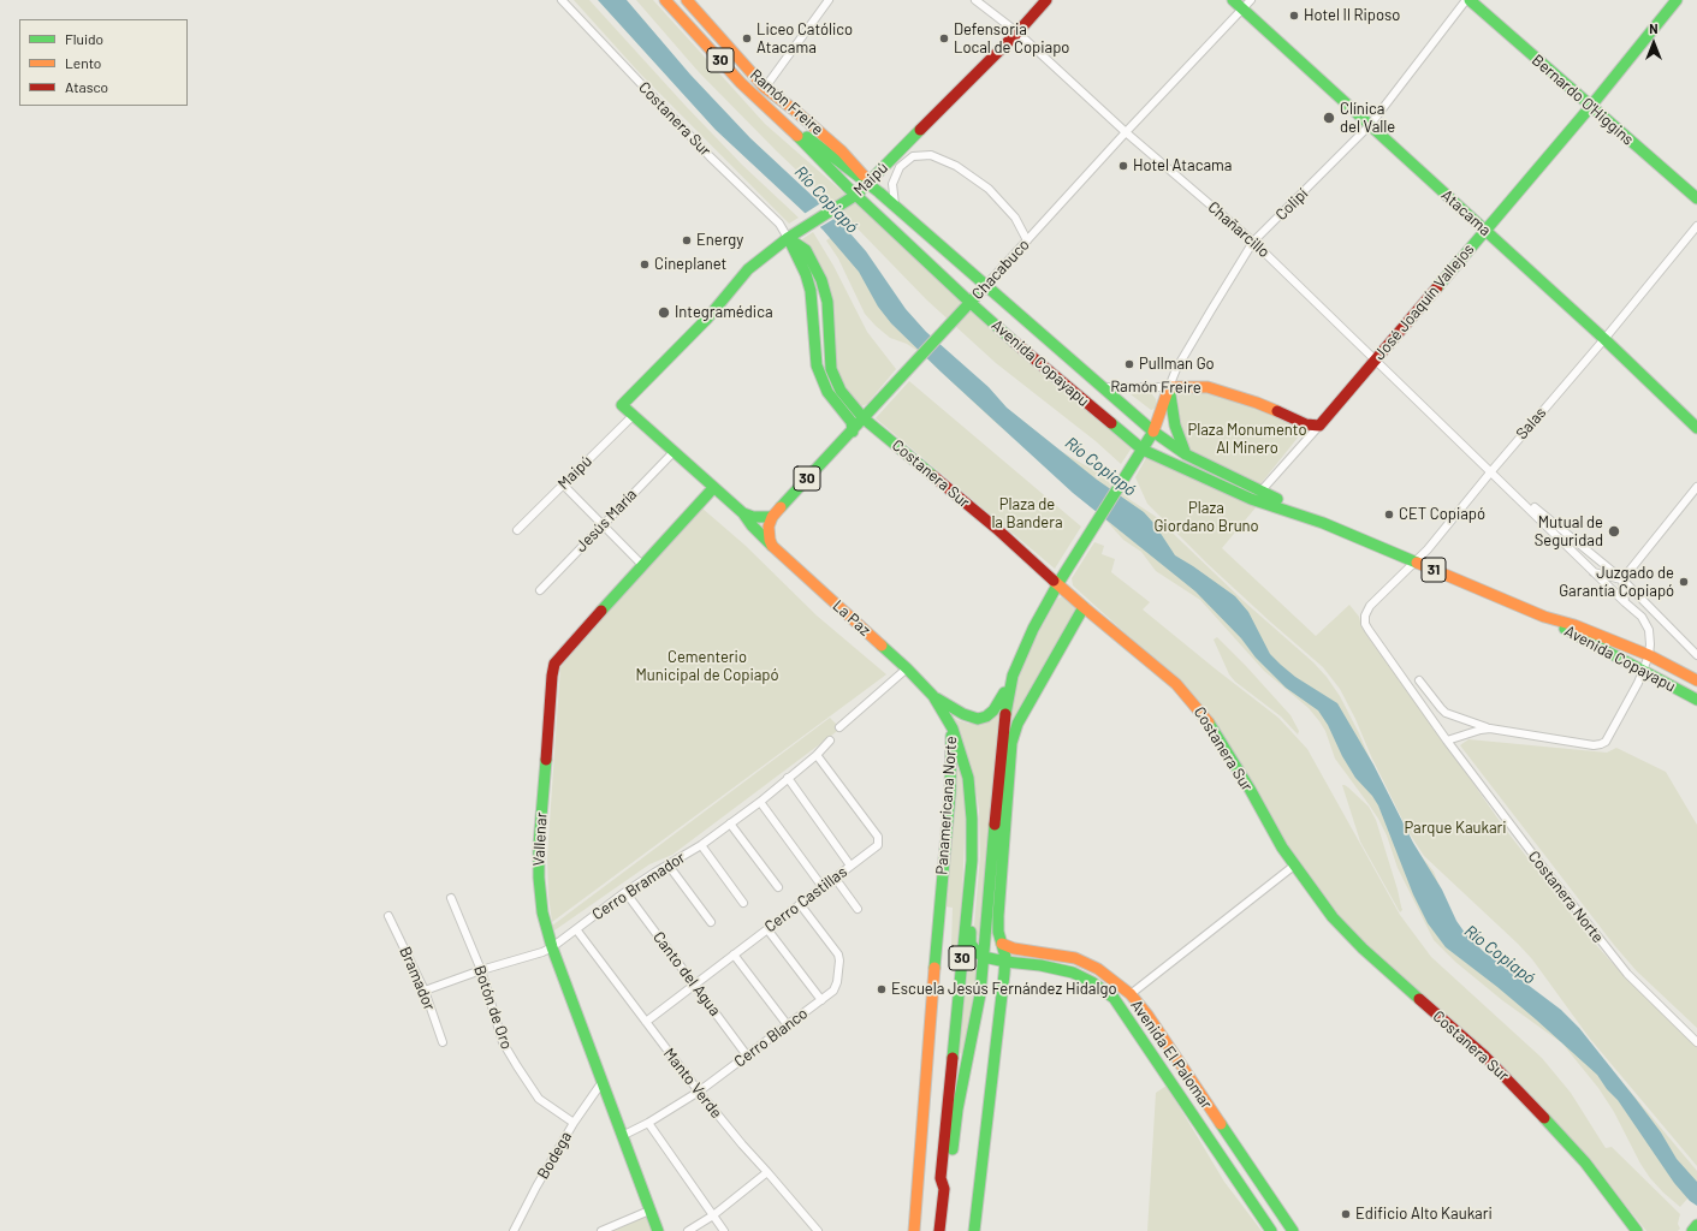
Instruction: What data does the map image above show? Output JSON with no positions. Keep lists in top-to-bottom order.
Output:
{
  "streets": {
    "main road": [
      "30",
      "Bernardo O'Higgins",
      "Ramón Freire",
      "Costanera Sur",
      "Maipú",
      "Colipí",
      "Atacama",
      "Chacabuco",
      "José Joaquín Vallejos",
      "Avenida Copayapu",
      "31",
      "La Paz",
      "Panamericana Norte",
      "Vallenar",
      "Avenida El Palomar"
    ],
    "street": [
      "Chañarcillo",
      "Salas",
      "Jesús María",
      "Cerro Bramador",
      "Costanera Norte",
      "Cerro Castillas",
      "Canto del Agua",
      "Bramador",
      "Botón de Oro",
      "Cerro Blanco",
      "Manto Verde",
      "Bodega"
    ]
  },
  "crossings": [
    ["Bernardo O'Higgins", "Colipí"],
    ["Bernardo O'Higgins", "José Joaquín Vallejos"],
    ["Ramón Freire", "Maipú"],
    ["Ramón Freire", "Colipí"],
    ["Ramón Freire", "José Joaquín Vallejos"],
    ["Ramón Freire", "Avenida Copayapu"],
    ["Costanera Sur", "Maipú"],
    ["Costanera Sur", "Chacabuco"],
    ["Costanera Sur", "Panamericana Norte"],
    ["Maipú", "Chañarcillo"],
    ["Maipú", "Avenida Copayapu"],
    ["Maipú", "La Paz"],
    ["Colipí", "Atacama"],
    ["Colipí", "Chañarcillo"],
    ["Colipí", "Avenida Copayapu"],
    ["Colipí", "Panamericana Norte"],
    ["Atacama", "Chacabuco"],
    ["Atacama", "José Joaquín Vallejos"],
    ["Atacama", "Salas"],
    ["Chañarcillo", "Chacabuco"],
    ["Chañarcillo", "José Joaquín Vallejos"],
    ["Chañarcillo", "Avenida Copayapu"],
    ["Chañarcillo", "Salas"],
    ["Chacabuco", "Avenida Copayapu"],
    ["Chacabuco", "La Paz"],
    ["José Joaquín Vallejos", "Avenida Copayapu"],
    ["Avenida Copayapu", "Salas"],
    ["Avenida Copayapu", "Panamericana Norte"],
    ["Salas", "Costanera Norte"],
    ["Jesús María", "La Paz"],
    ["La Paz", "Panamericana Norte"],
    ["La Paz", "Vallenar"],
    ["Panamericana Norte", "Avenida El Palomar"],
    ["Vallenar", "Cerro Bramador"],
    ["Vallenar", "Cerro Blanco"],
    ["Vallenar", "Bodega"],
    ["Cerro Bramador", "Cerro Castillas"],
    ["Cerro Bramador", "Canto del Agua"],
    ["Cerro Bramador", "Bramador"],
    ["Cerro Bramador", "Botón de Oro"],
    ["Cerro Bramador", "Manto Verde"],
    ["Cerro Castillas", "Canto del Agua"],
    ["Cerro Castillas", "Cerro Blanco"],
    ["Cerro Castillas", "Manto Verde"],
    ["Canto del Agua", "Cerro Blanco"],
    ["Botón de Oro", "Bodega"],
    ["Cerro Blanco", "Manto Verde"]
  ],
  "water": ["Río Copiapó"],
  "parks": [
    "Plaza Monumento Al Minero",
    "Plaza de la Bandera",
    "Plaza Giordano Bruno",
    "Cementerio Municipal de Copiapó",
    "Parque Kaukari"
  ],
  "places": [
    "Hotel Il Riposo",
    "Liceo Católico Atacama",
    "Defensoria Local de Copiapo",
    "Clínica del Valle",
    "Hotel Atacama",
    "Energy",
    "Cineplanet",
    "Integramédica",
    "Pullman Go",
    "CET Copiapó",
    "Mutual de Seguridad",
    "Juzgado de Garantía Copiapó",
    "Escuela Jesús Fernández Hidalgo",
    "Edificio Alto Kaukari"
  ],
  "legend": ["Fluido", "Lento", "Atasco"],
  "north": "top"
}
